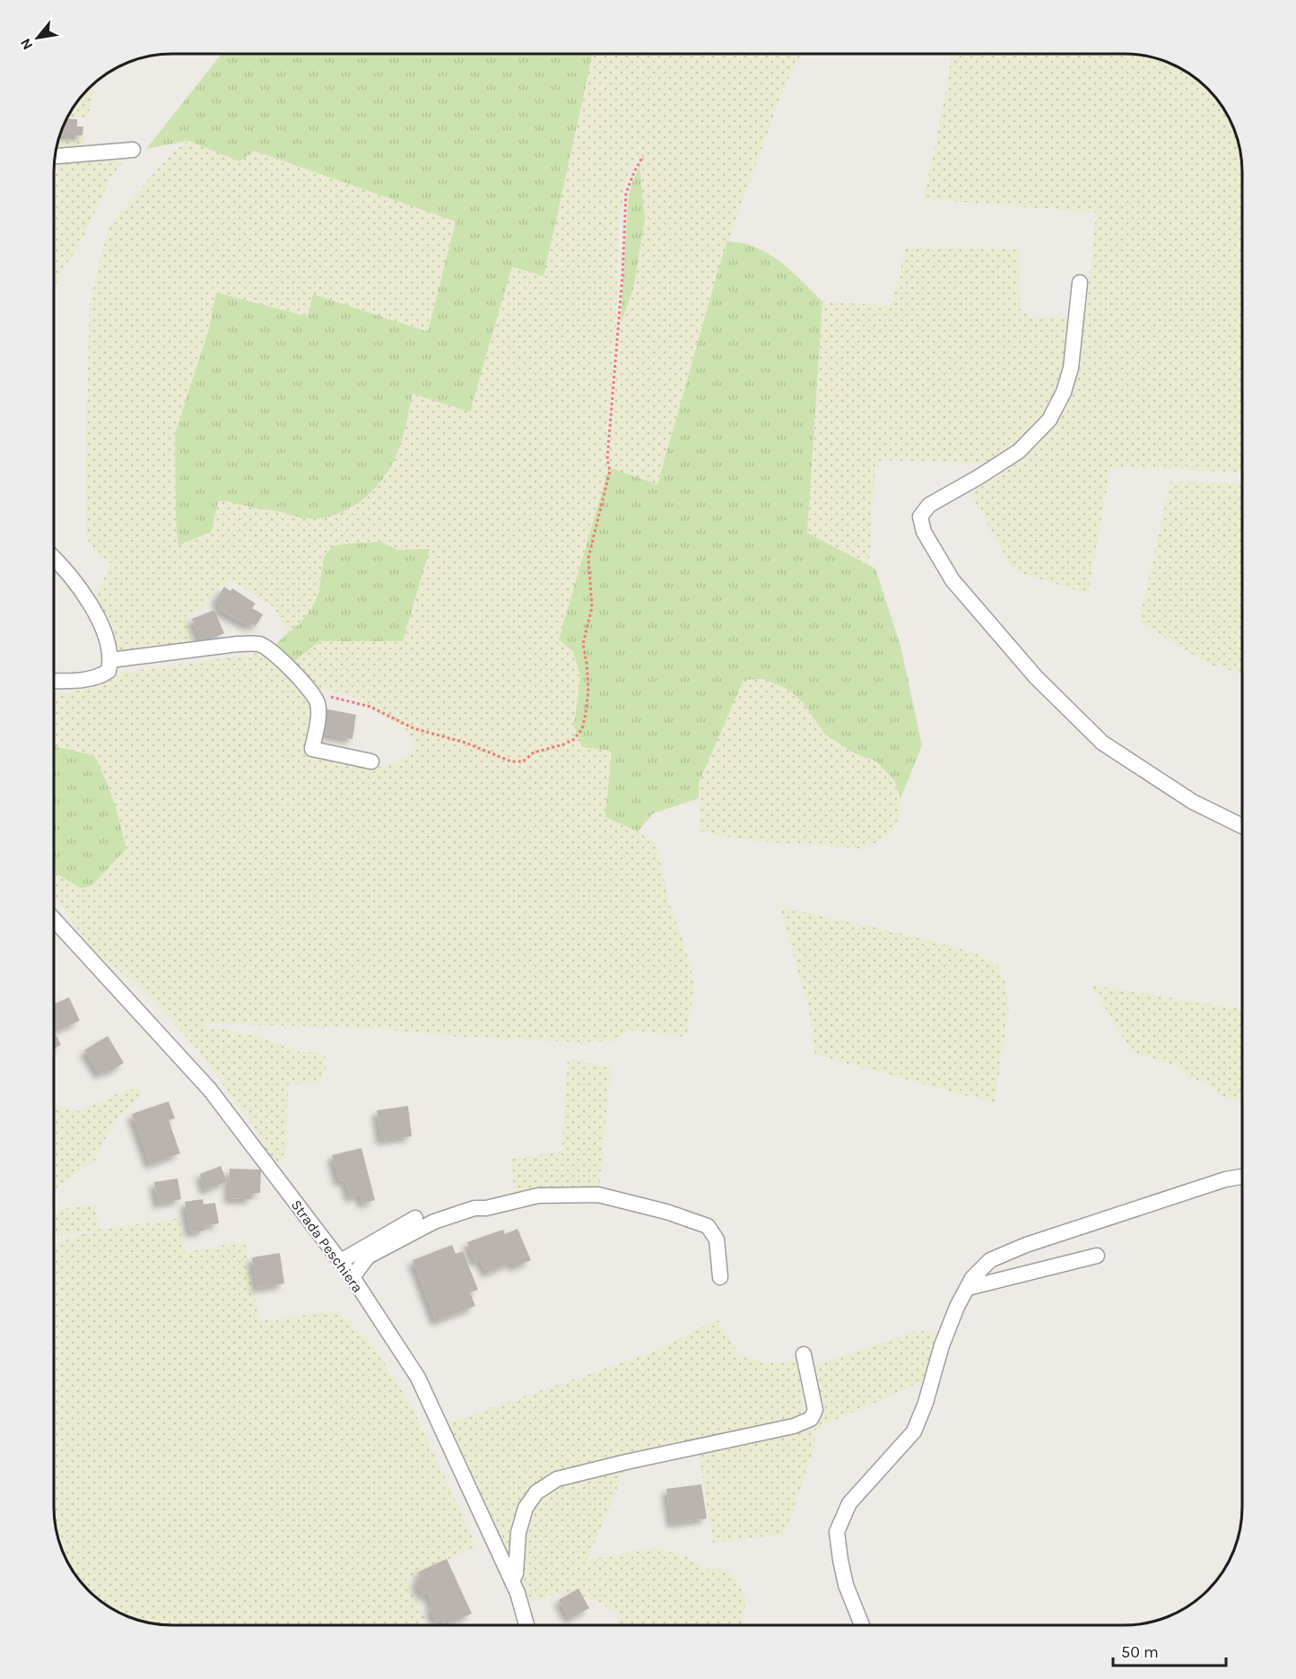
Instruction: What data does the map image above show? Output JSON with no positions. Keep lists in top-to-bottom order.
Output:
{
  "streets": {
    "street": ["Strada Peschiera"]
  },
  "scale_bar": "50 m",
  "north": "bottom left"
}
